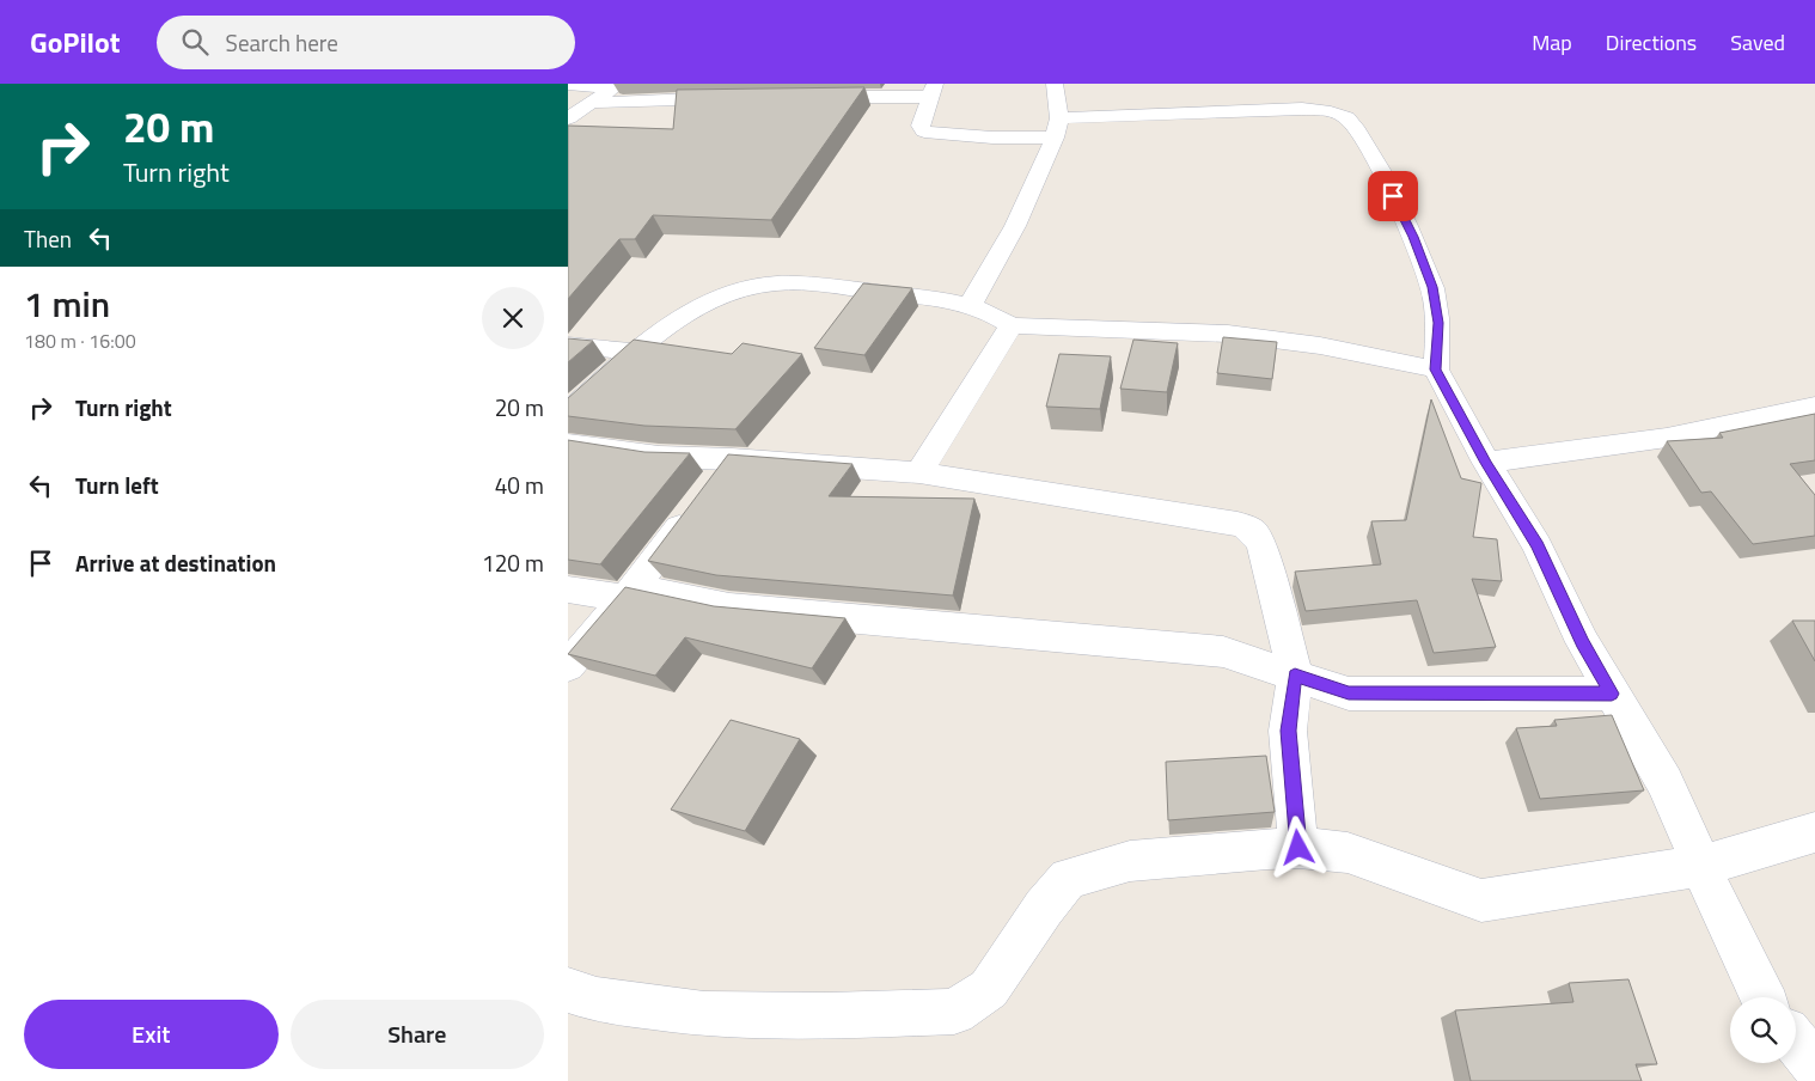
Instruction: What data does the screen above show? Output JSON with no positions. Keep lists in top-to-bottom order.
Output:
{
  "page": {
    "header": "GoPilot",
    "search": "Search here",
    "nav": ["Map", "Directions", "Saved"],
    "turn": ["20 m", "Turn right"],
    "then": "Then",
    "heading": ["1 min", "180 m · 16:00"],
    "list": [
      {
        "name": "Turn right",
        "value": "20 m"
      },
      {
        "name": "Turn left",
        "value": "40 m"
      },
      {
        "name": "Arrive at destination",
        "value": "120 m"
      }
    ],
    "buttons": ["Exit", "Share"]
  }
}
